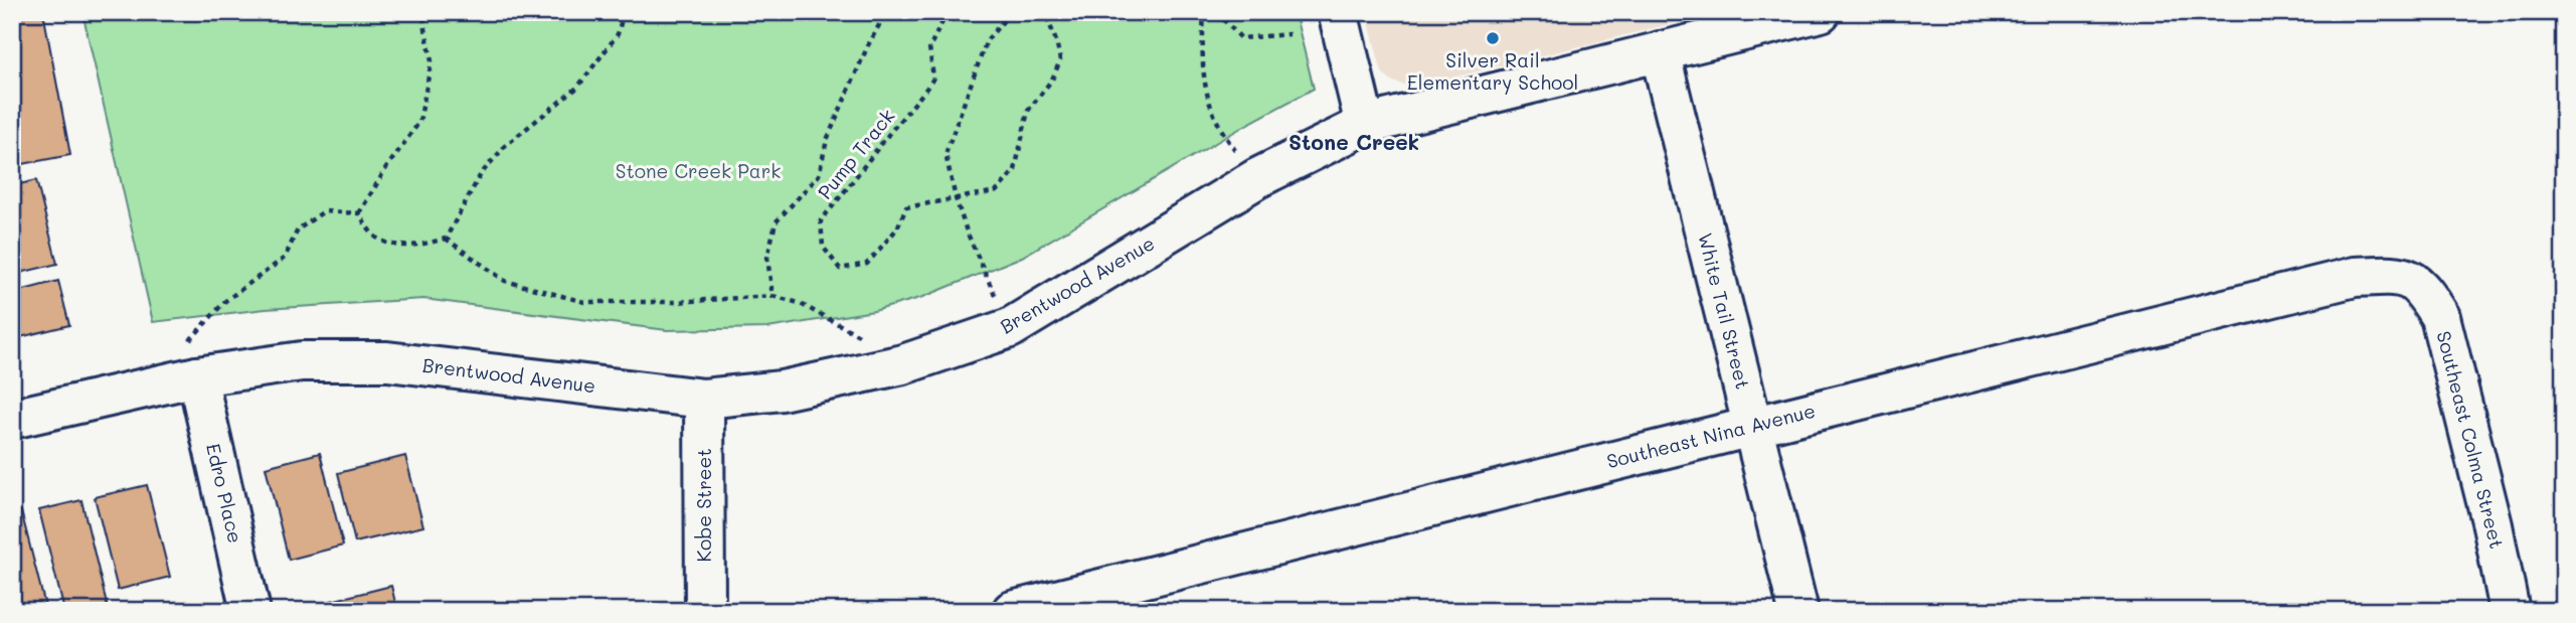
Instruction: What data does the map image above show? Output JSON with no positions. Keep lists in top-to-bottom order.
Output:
{
  "streets": {
    "street": [
      "Brentwood Avenue",
      "White Tail Street",
      "Southeast Nina Avenue",
      "Southeast Colma Street",
      "Edro Place",
      "Kobe Street"
    ],
    "path": ["Pump Track"]
  },
  "crossings": [
    ["Brentwood Avenue", "White Tail Street"],
    ["Brentwood Avenue", "Edro Place"],
    ["Brentwood Avenue", "Kobe Street"],
    ["White Tail Street", "Southeast Nina Avenue"],
    ["Southeast Nina Avenue", "Southeast Colma Street"]
  ],
  "districts": ["Stone Creek"],
  "parks": ["Stone Creek Park"],
  "places": ["Silver Rail Elementary School"]
}
